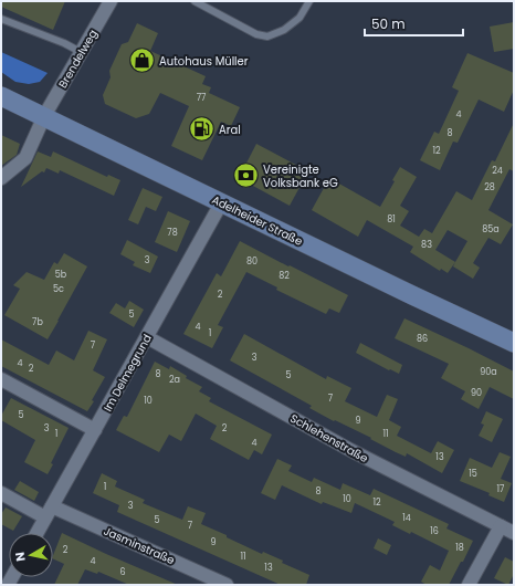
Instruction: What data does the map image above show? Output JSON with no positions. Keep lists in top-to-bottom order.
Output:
{
  "streets": {
    "main road": ["Adelheider Straße"],
    "street": [
      "Brendelweg",
      "Im Delmegrund",
      "Schlehenstraße",
      "Jasminstraße"
    ]
  },
  "crossings": [
    ["Brendelweg", "Adelheider Straße"],
    ["Adelheider Straße", "Im Delmegrund"],
    ["Im Delmegrund", "Schlehenstraße"],
    ["Im Delmegrund", "Jasminstraße"]
  ],
  "places": {
    "shop": ["Autohaus Müller"],
    "fuel station": ["Aral"],
    "bank": ["Vereinigte Volksbank eG"]
  },
  "house_numbers": [
    "77",
    "4",
    "8",
    "12",
    "24",
    "28",
    "81",
    "85a",
    "78",
    "83",
    "3",
    "80",
    "5b",
    "82",
    "5c",
    "2",
    "5",
    "7b",
    "4",
    "1",
    "86",
    "7",
    "3",
    "4",
    "2",
    "90a",
    "8",
    "5",
    "2a",
    "90",
    "7",
    "10",
    "5",
    "9",
    "3",
    "2",
    "1",
    "11",
    "4",
    "13",
    "15",
    "1",
    "17",
    "8",
    "10",
    "12",
    "3",
    "14",
    "5",
    "7",
    "16",
    "9",
    "18",
    "2",
    "11",
    "4",
    "13",
    "6"
  ],
  "scale_bar": "50 m",
  "north": "left"
}
